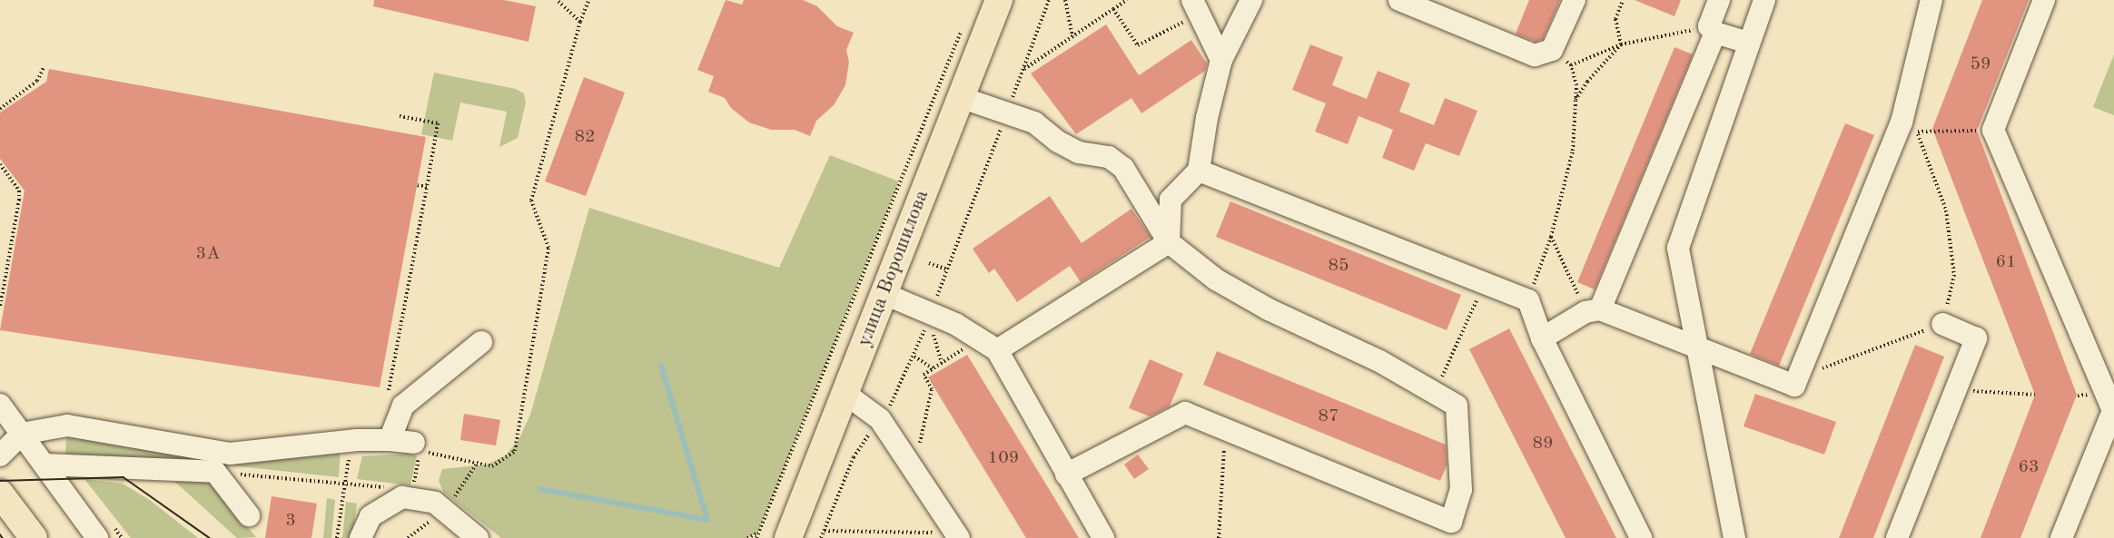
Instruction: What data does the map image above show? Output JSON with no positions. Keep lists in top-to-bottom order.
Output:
{
  "streets": {
    "main road": ["улица Ворошилова"]
  },
  "house_numbers": [
    "59",
    "82",
    "3А",
    "61",
    "85",
    "87",
    "89",
    "109",
    "63",
    "3"
  ]
}
